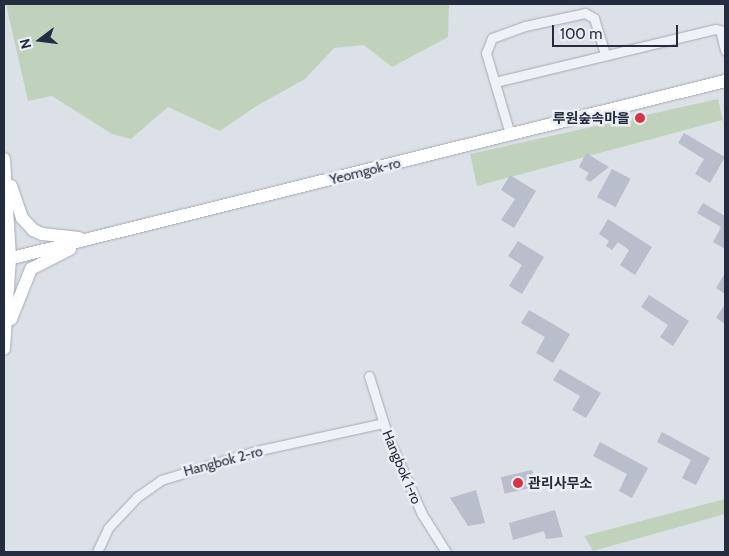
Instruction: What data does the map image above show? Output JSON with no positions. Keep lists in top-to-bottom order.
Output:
{
  "streets": {
    "main road": ["Yeomgok-ro"],
    "street": ["Hangbok 2-ro", "Hangbok 1-ro"]
  },
  "crossings": [
    ["Hangbok 2-ro", "Hangbok 1-ro"]
  ],
  "places": ["루원숲속마을", "관리사무소"],
  "scale_bar": "100 m",
  "north": "left"
}
